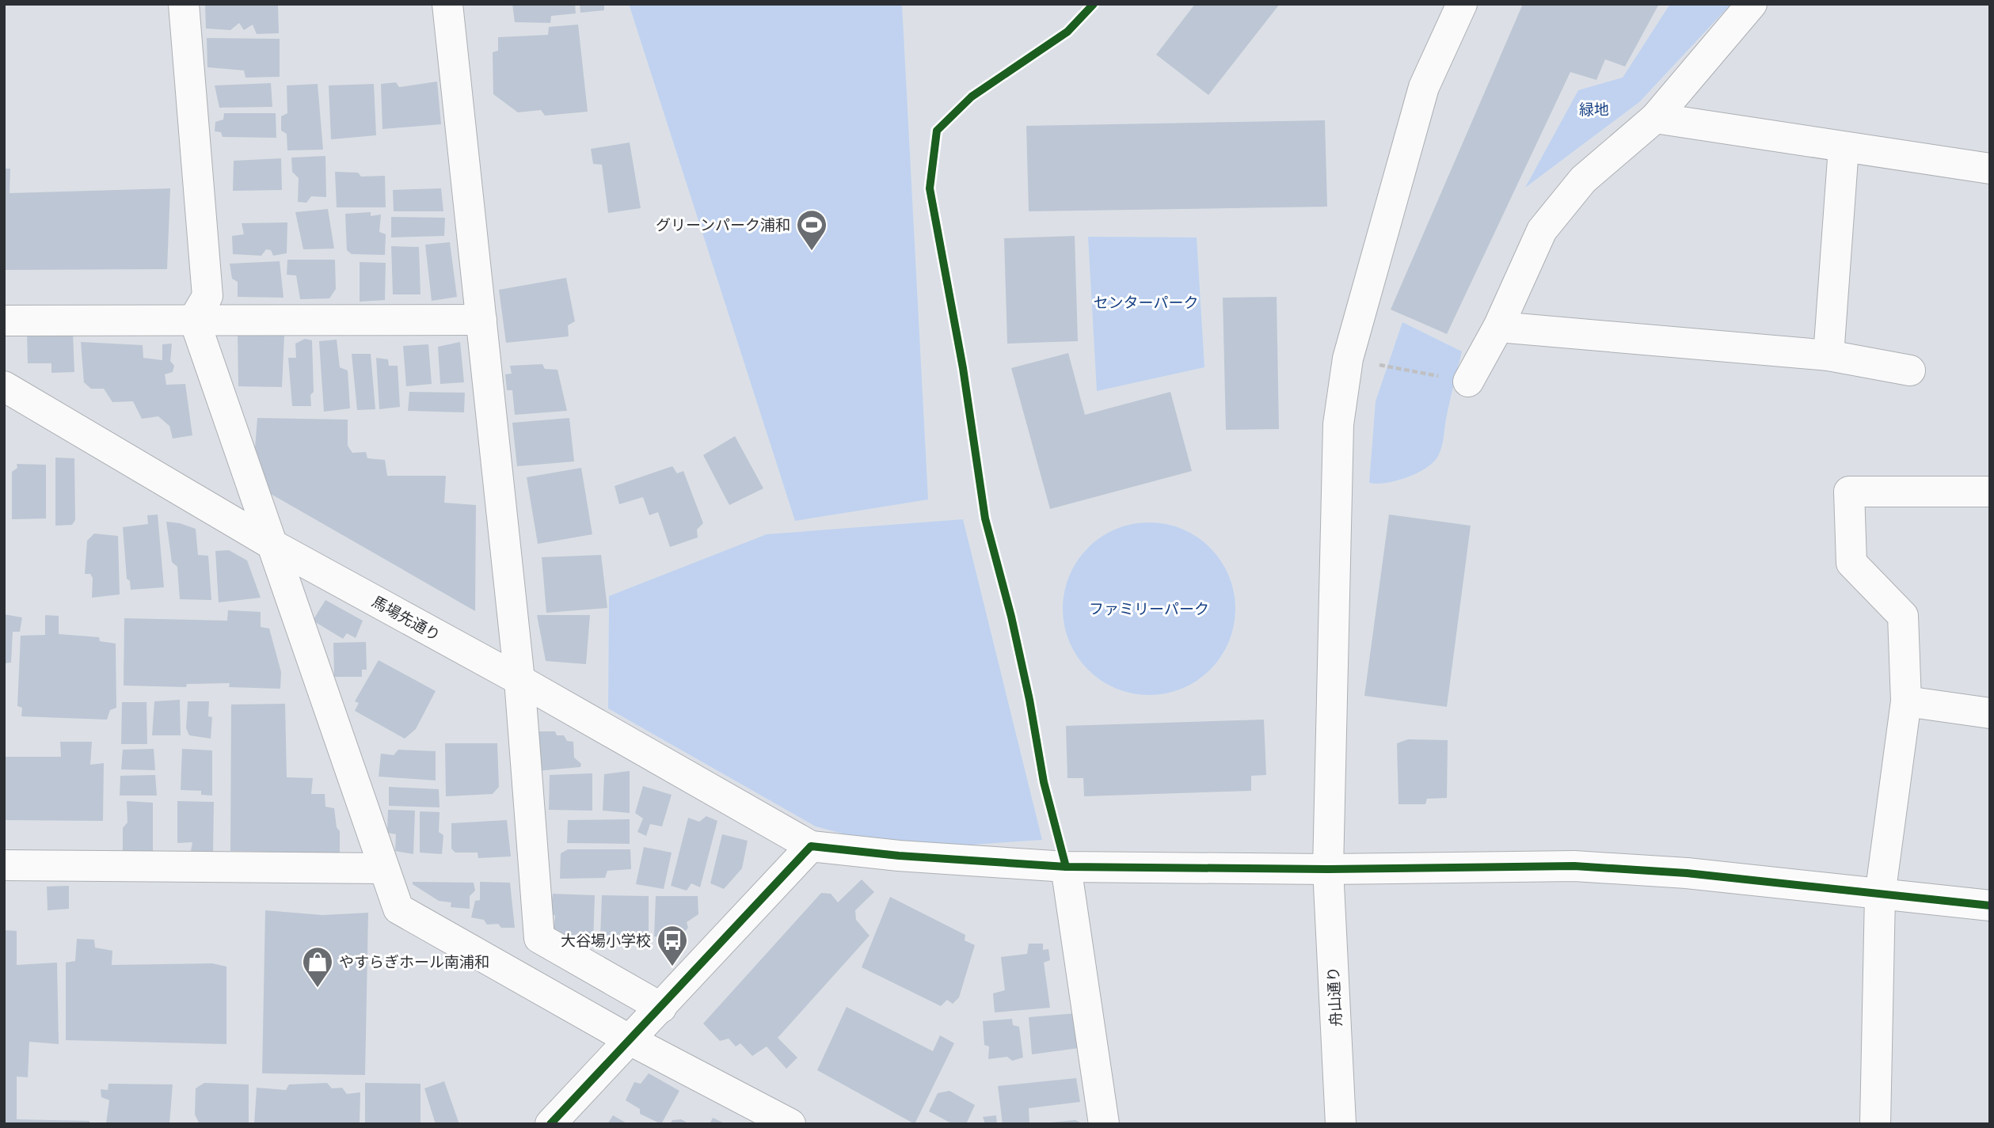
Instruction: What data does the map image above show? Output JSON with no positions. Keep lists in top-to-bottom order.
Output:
{
  "streets": {
    "street": ["馬場先通り", "舟山通り"]
  },
  "parks": ["緑地", "センターパーク", "ファミリーパーク"],
  "places": {
    "sports": ["グリーンパーク浦和"],
    "bus stop": ["大谷場小学校"],
    "shop": ["やすらぎホール南浦和"]
  }
}
